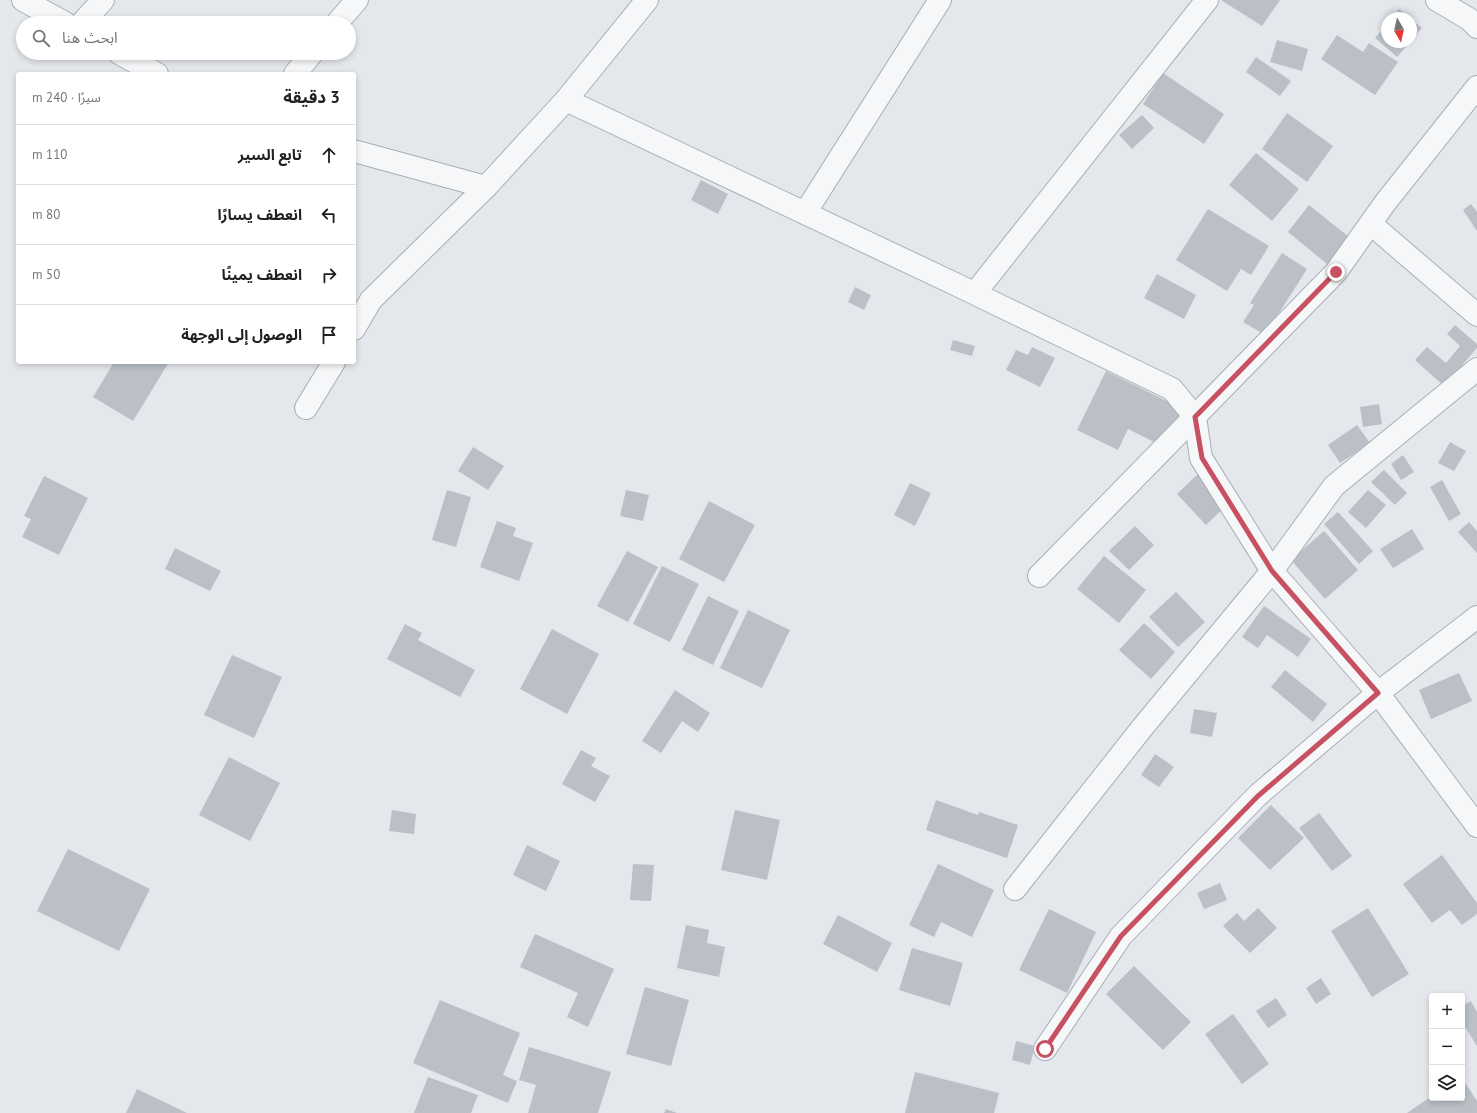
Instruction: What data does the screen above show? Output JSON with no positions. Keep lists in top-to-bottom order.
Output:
{
  "north": "bottom",
  "page": {
    "search": "ابحث هنا",
    "heading": ["3 دقيقة", "سيرًا · 240 m"],
    "list": [
      ["تابع السير", "110 m"],
      ["انعطف يسارًا", "80 m"],
      ["انعطف يمينًا", "50 m"],
      "الوصول إلى الوجهة"
    ],
    "map_buttons": ["+", "−"]
  }
}
